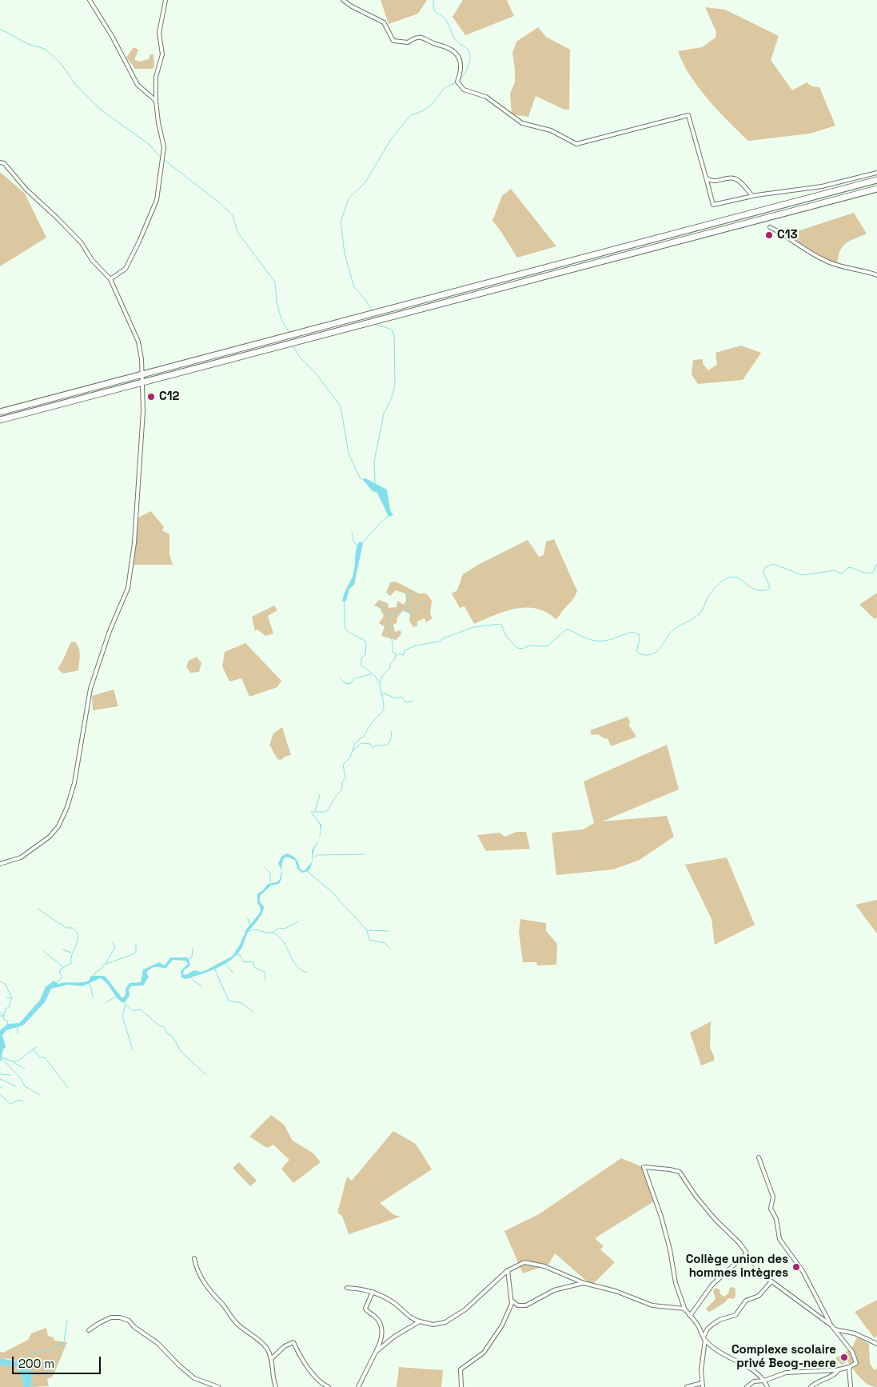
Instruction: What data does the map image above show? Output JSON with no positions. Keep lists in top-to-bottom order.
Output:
{
  "places": [
    "C13",
    "C12",
    "Collège union des hommes intègres",
    "Complexe scolaire privé Beog-neere"
  ],
  "scale_bar": "200 m"
}
